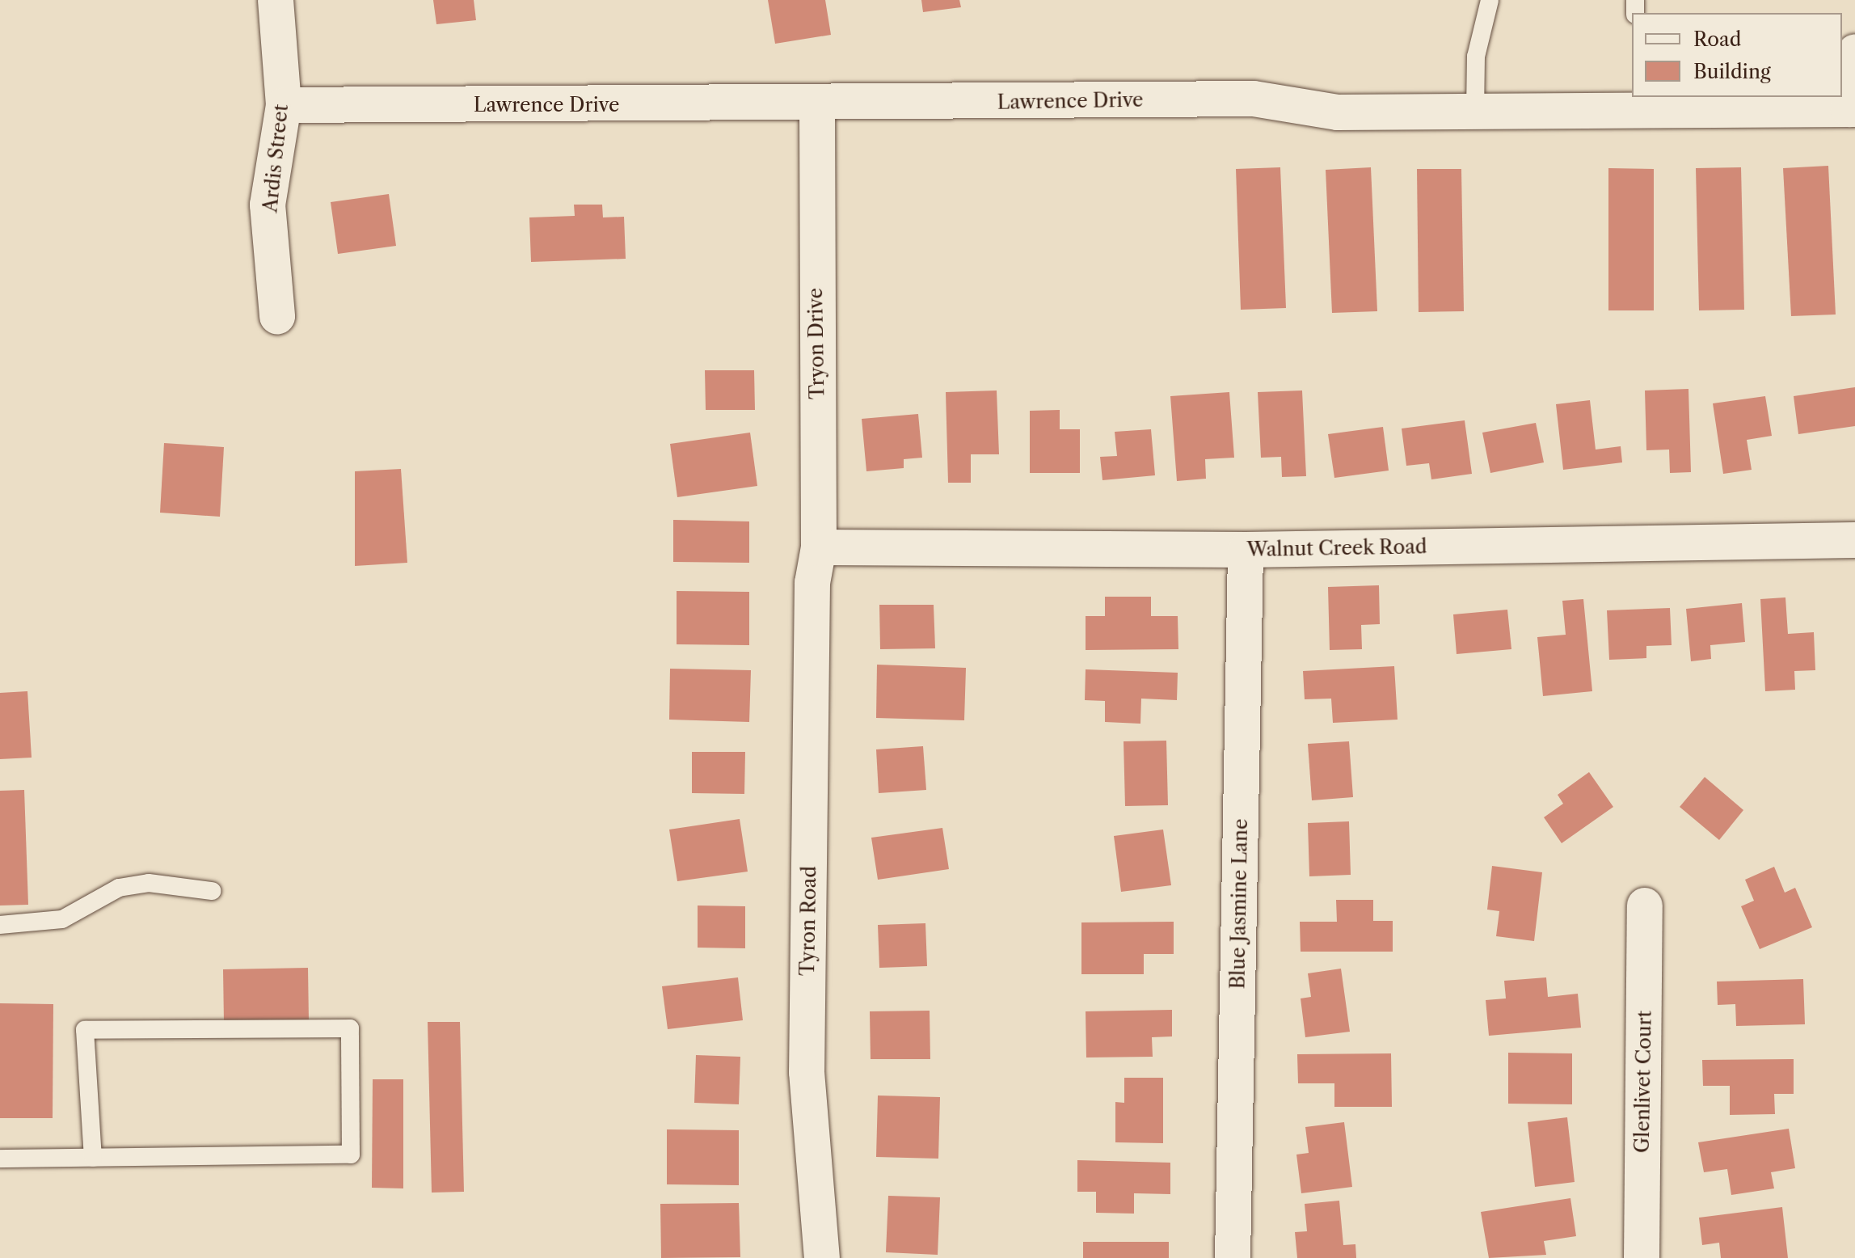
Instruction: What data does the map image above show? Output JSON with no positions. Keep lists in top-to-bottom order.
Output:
{
  "streets": {
    "street": [
      "Lawrence Drive",
      "Ardis Street",
      "Tryon Drive",
      "Walnut Creek Road",
      "Blue Jasmine Lane",
      "Tyron Road",
      "Glenlivet Court"
    ]
  },
  "crossings": [
    ["Lawrence Drive", "Ardis Street"],
    ["Lawrence Drive", "Tryon Drive"],
    ["Tryon Drive", "Walnut Creek Road"],
    ["Tryon Drive", "Tyron Road"],
    ["Walnut Creek Road", "Blue Jasmine Lane"]
  ],
  "legend": ["Road", "Building"]
}
